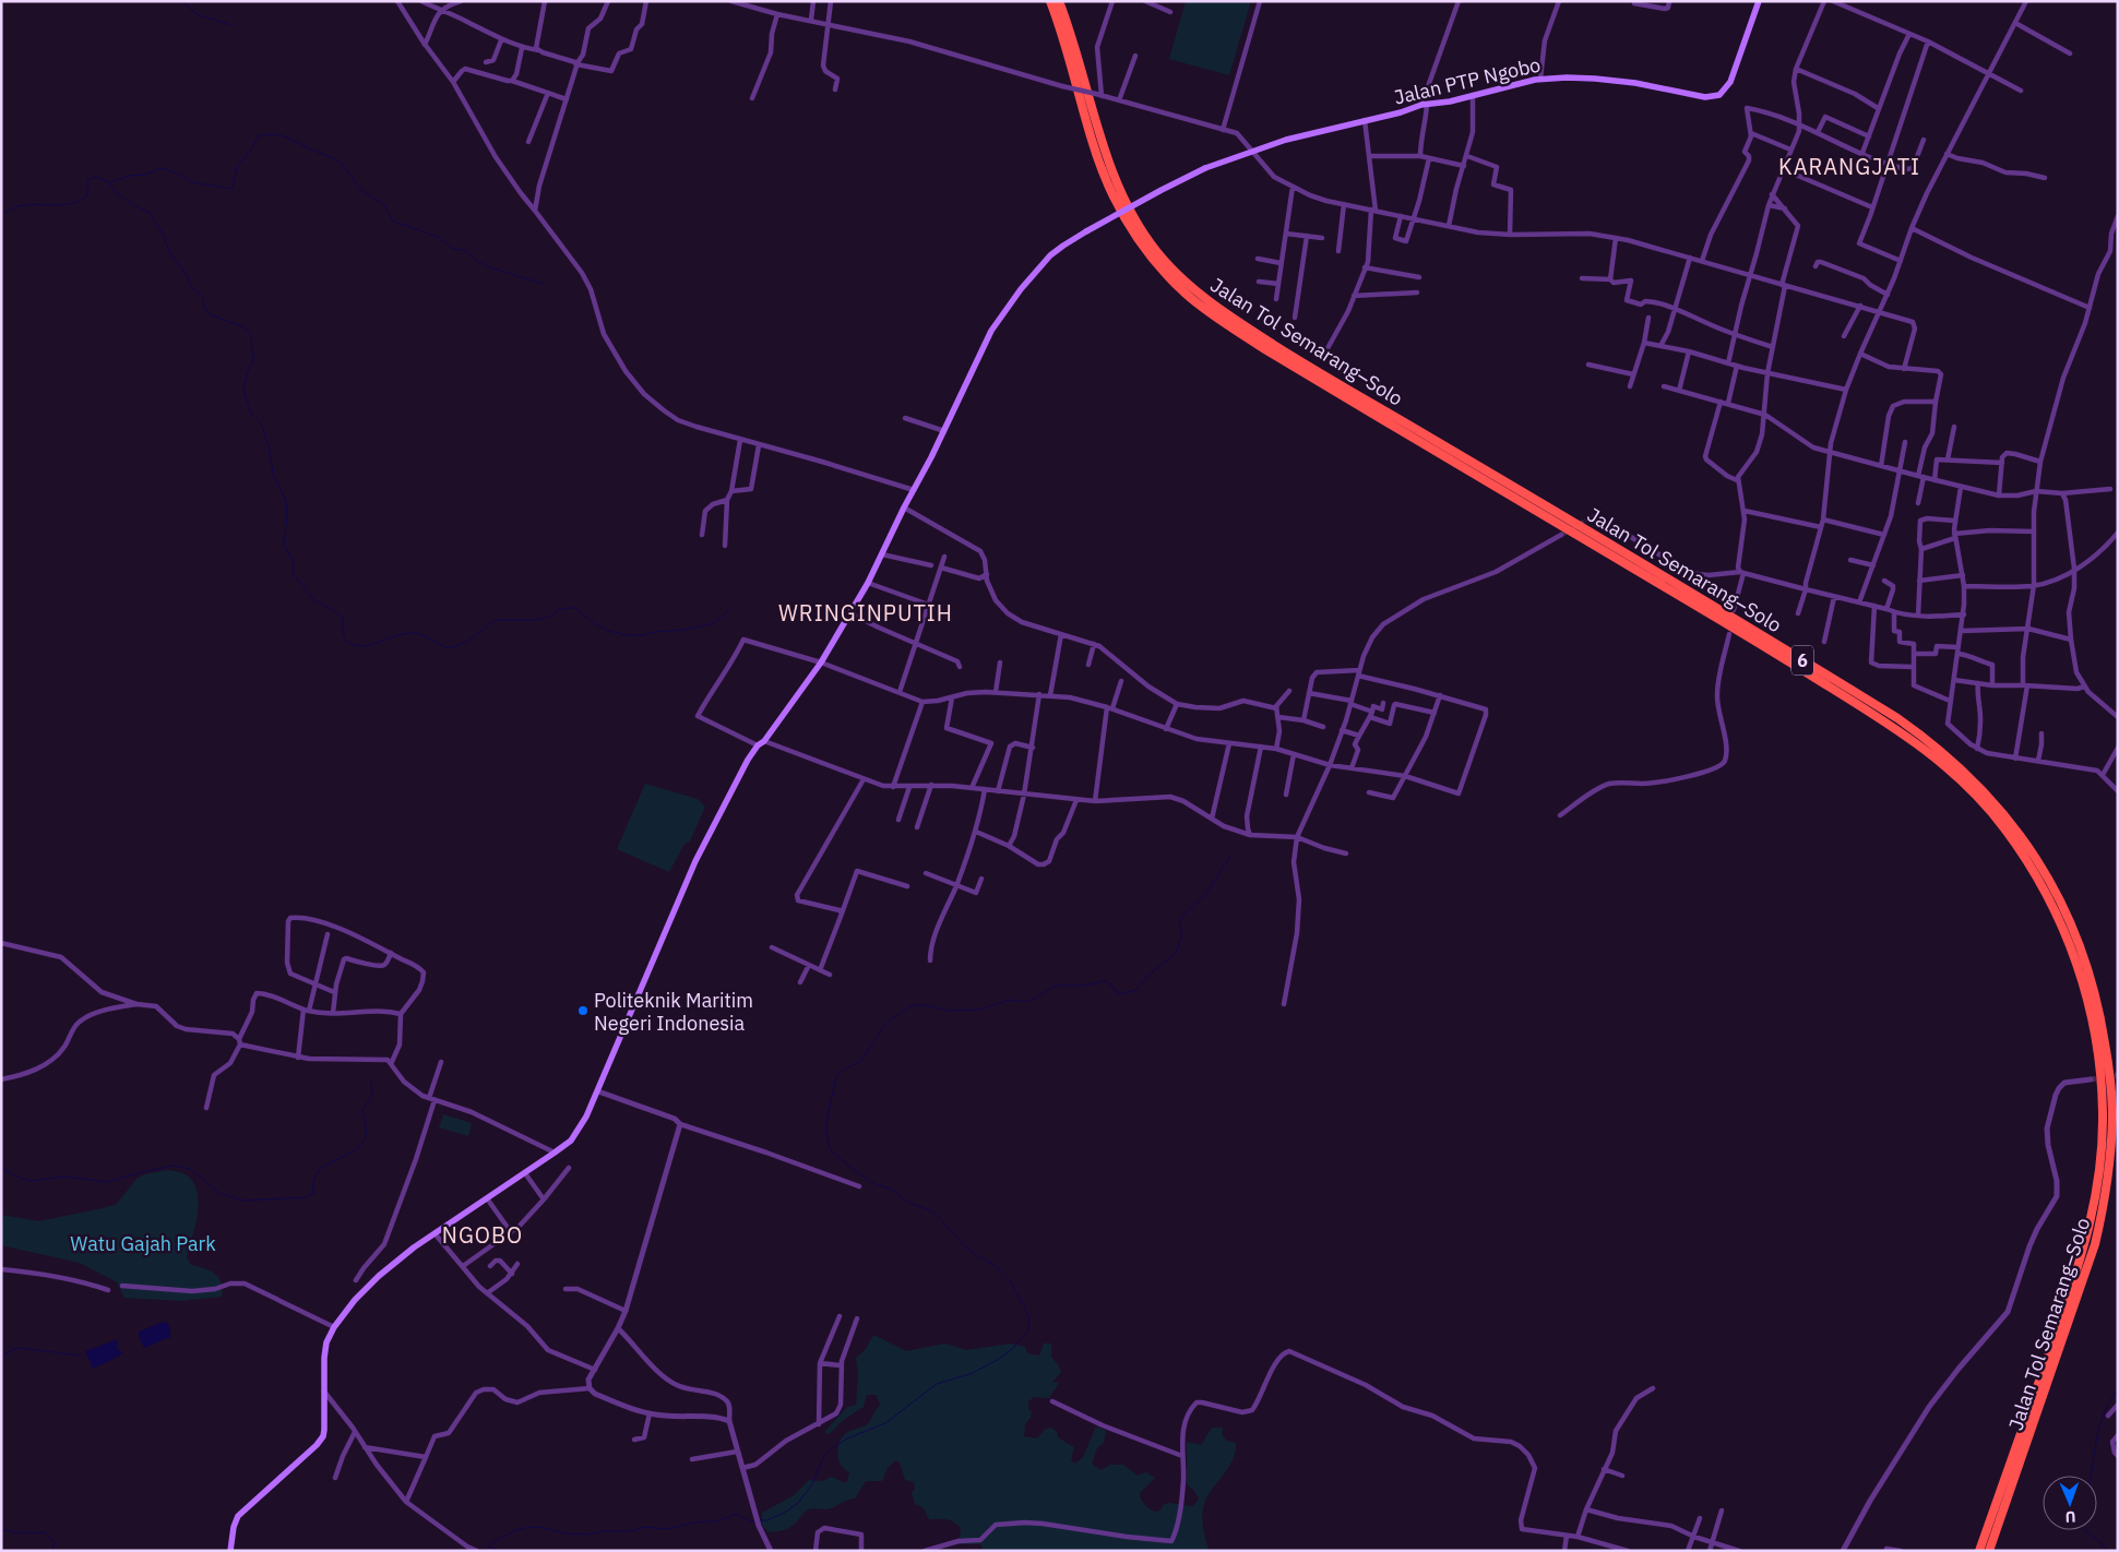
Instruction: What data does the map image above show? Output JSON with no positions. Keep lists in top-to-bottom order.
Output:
{
  "streets": {
    "highway": ["Jalan Tol Semarang–Solo", "6"],
    "main road": ["Jalan PTP Ngobo"]
  },
  "districts": ["KARANGJATI", "WRINGINPUTIH", "NGOBO"],
  "parks": ["Watu Gajah Park"],
  "places": ["Politeknik Maritim Negeri Indonesia"],
  "north": "bottom"
}
